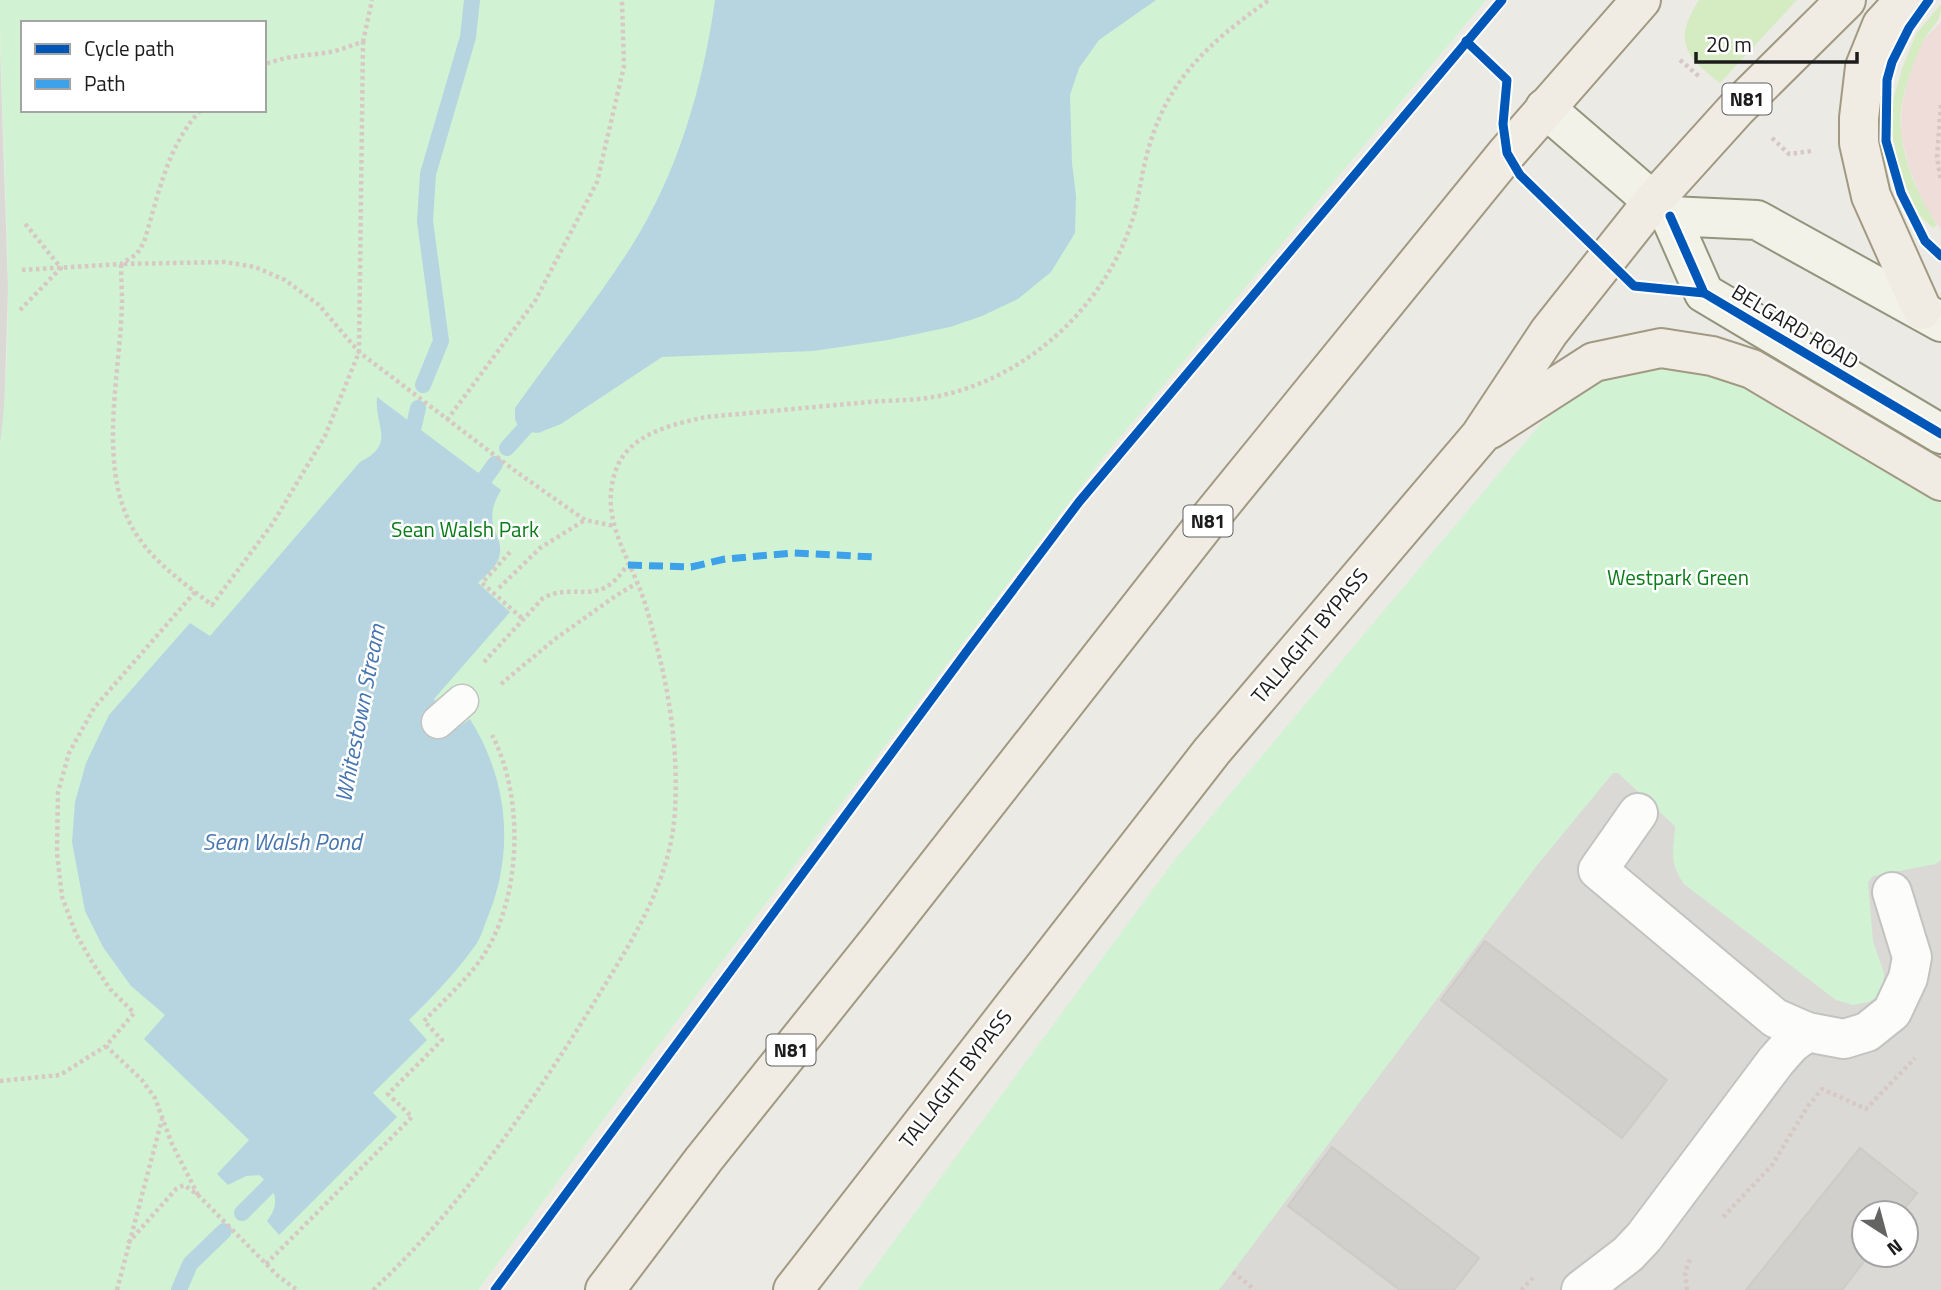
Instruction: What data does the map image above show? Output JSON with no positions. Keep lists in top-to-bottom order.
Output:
{
  "streets": {
    "main road": ["N81", "BELGARD ROAD", "TALLAGHT BYPASS"]
  },
  "crossings": [
    ["N81", "BELGARD ROAD"],
    ["BELGARD ROAD", "TALLAGHT BYPASS"]
  ],
  "water": ["Whitestown Stream", "Sean Walsh Pond"],
  "parks": ["Sean Walsh Park", "Westpark Green"],
  "legend": ["Cycle path", "Path"],
  "scale_bar": "20 m",
  "north": "bottom right"
}
